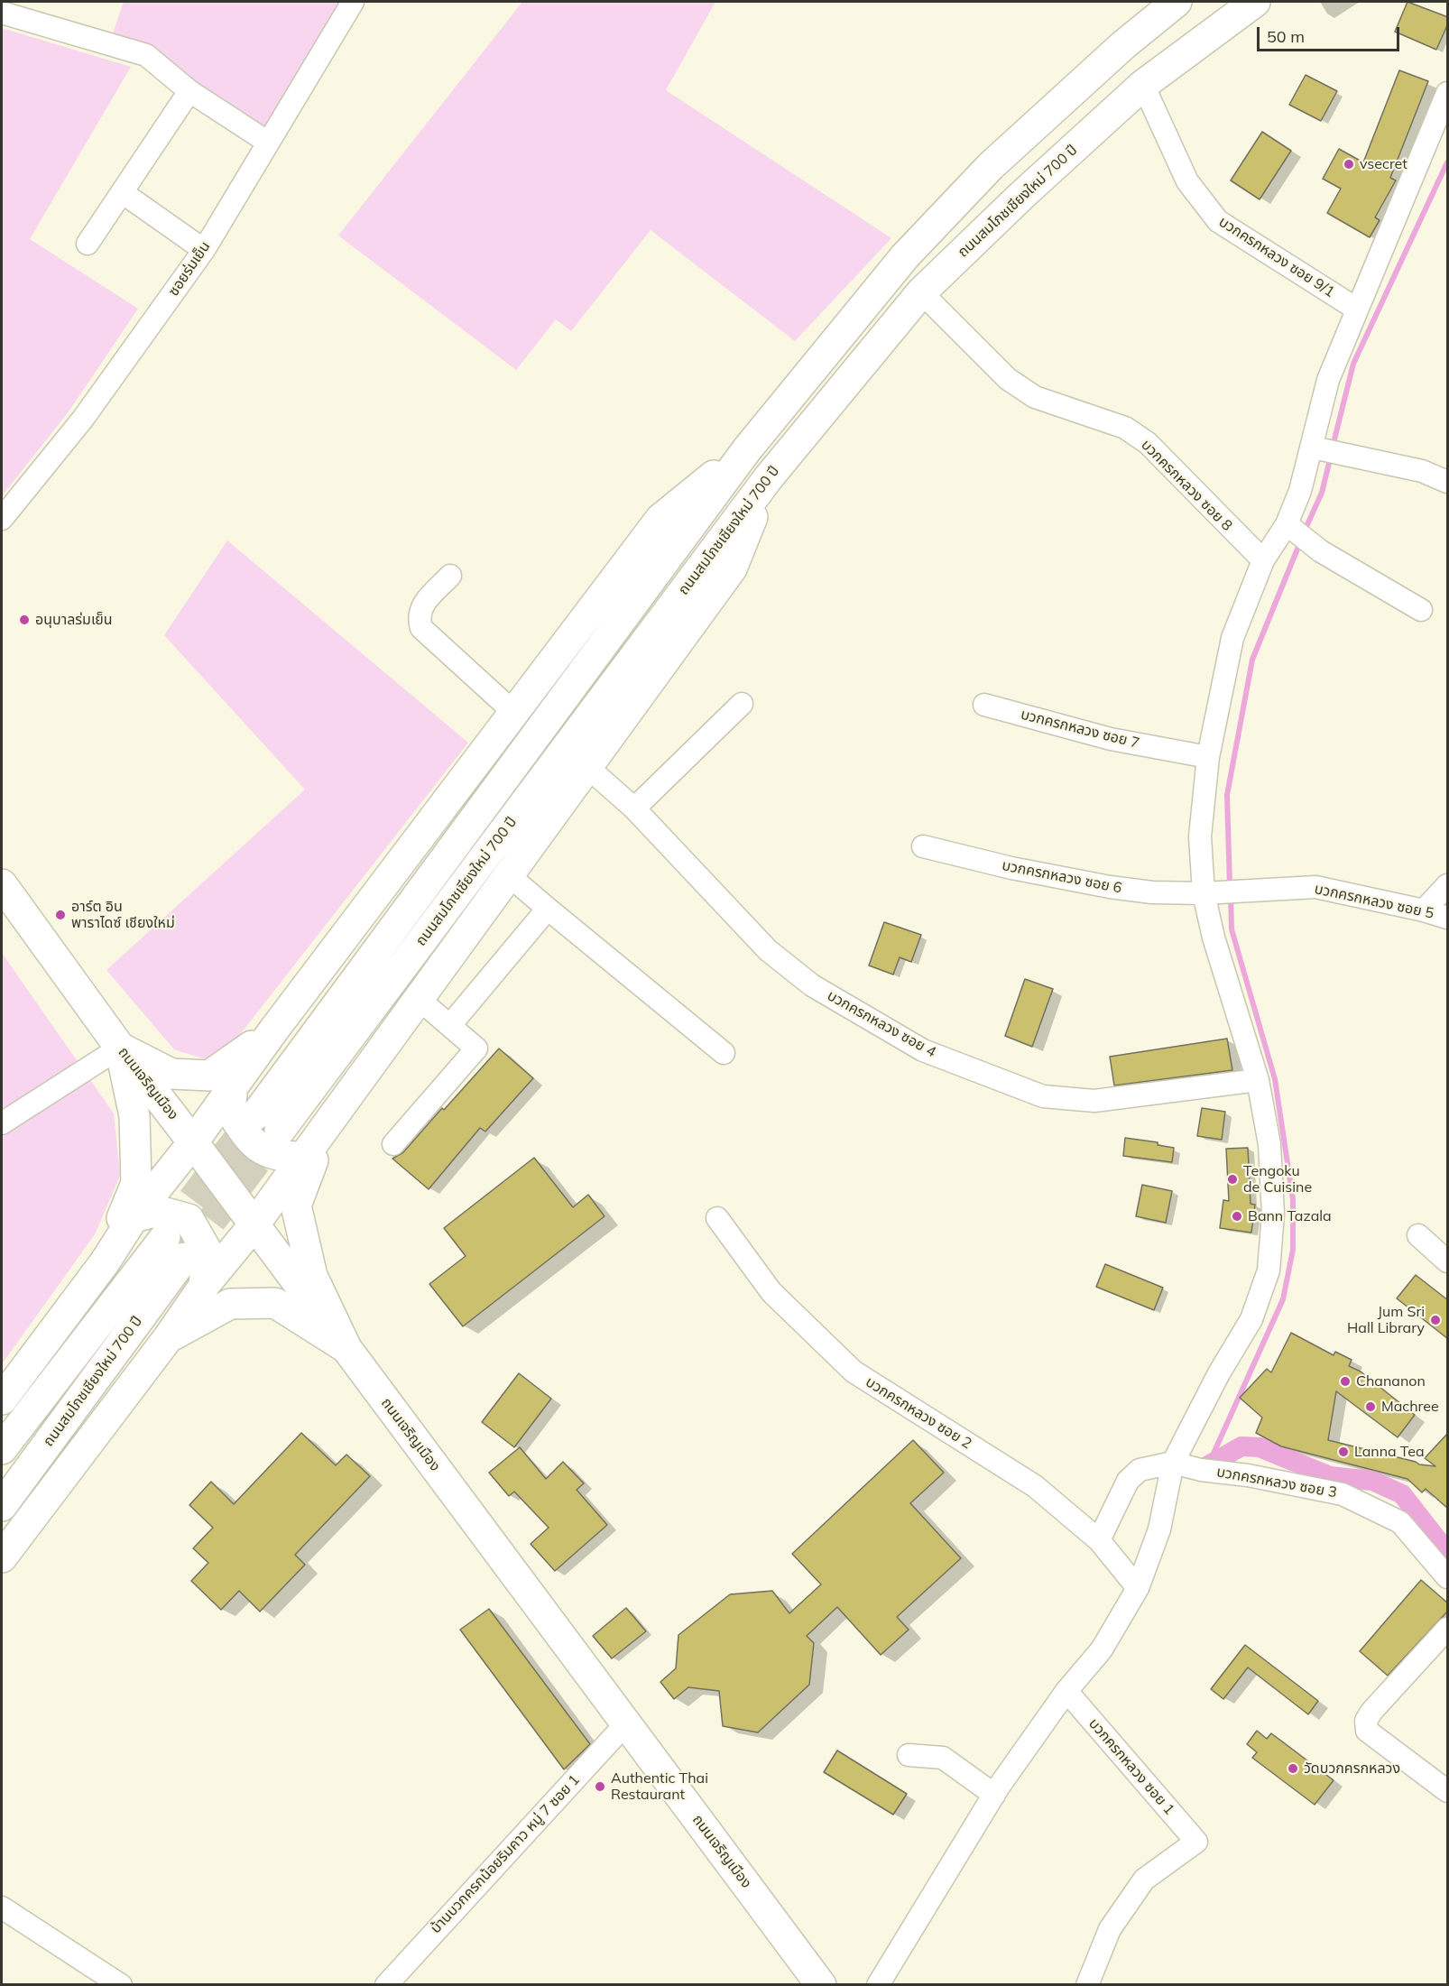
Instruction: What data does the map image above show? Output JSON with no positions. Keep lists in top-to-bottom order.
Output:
{
  "streets": {
    "main road": ["ถนนสมโภชเชียงใหม่ 700 ปี", "ถนนเจริญเมือง"],
    "street": [
      "บวกครกหลวง ซอย 9/1",
      "ซอยร่มเย็น",
      "บวกครกหลวง ซอย 8",
      "บวกครกหลวง ซอย 7",
      "บวกครกหลวง ซอย 6",
      "บวกครกหลวง ซอย 5",
      "บวกครกหลวง ซอย 4",
      "บวกครกหลวง ซอย 2",
      "บวกครกหลวง ซอย 3",
      "บวกครกหลวง ซอย 1",
      "บ้านบวกครกน้อยริมคาว หมู่ 7 ซอย 1"
    ]
  },
  "crossings": [
    ["ถนนสมโภชเชียงใหม่ 700 ปี", "บวกครกหลวง ซอย 9/1"],
    ["ถนนสมโภชเชียงใหม่ 700 ปี", "บวกครกหลวง ซอย 8"],
    ["บวกครกหลวง ซอย 6", "บวกครกหลวง ซอย 5"],
    ["ถนนเจริญเมือง", "บ้านบวกครกน้อยริมคาว หมู่ 7 ซอย 1"]
  ],
  "places": [
    "vsecret",
    "อนุบาลร่มเย็น",
    "อาร์ต อิน พาราไดซ์ เชียงใหม่",
    "Tengoku de Cuisine",
    "Bann Tazala",
    "Jum Sri Hall Library",
    "Chananon",
    "Machree",
    "Lanna Tea",
    "วัดบวกครกหลวง",
    "Authentic Thai Restaurant"
  ],
  "scale_bar": "50 m"
}
